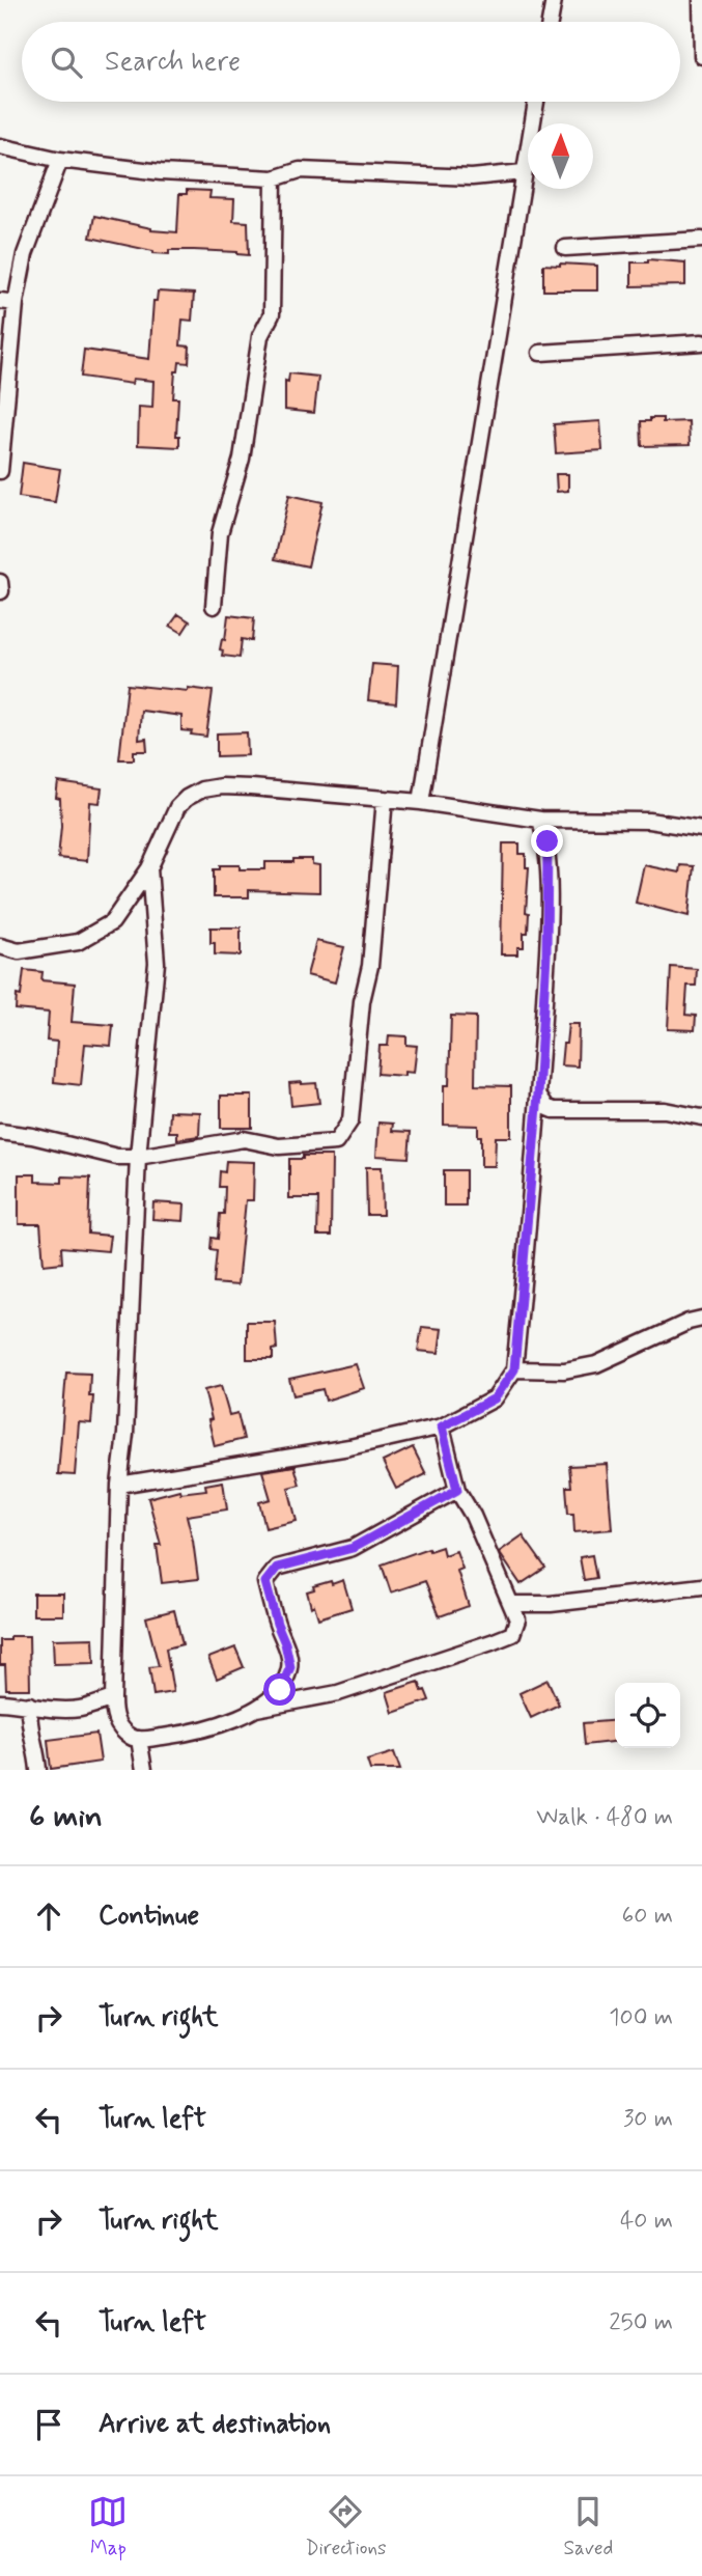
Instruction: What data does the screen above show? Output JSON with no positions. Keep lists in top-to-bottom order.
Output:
{
  "north": "top",
  "page": {
    "search": "Search here",
    "heading": ["6 min", "Walk · 480 m"],
    "list": [
      ["Continue", "60 m"],
      ["Turn right", "100 m"],
      ["Turn left", "30 m"],
      ["Turn right", "40 m"],
      ["Turn left", "250 m"],
      "Arrive at destination"
    ],
    "nav": ["Map", "Directions", "Saved"]
  }
}
